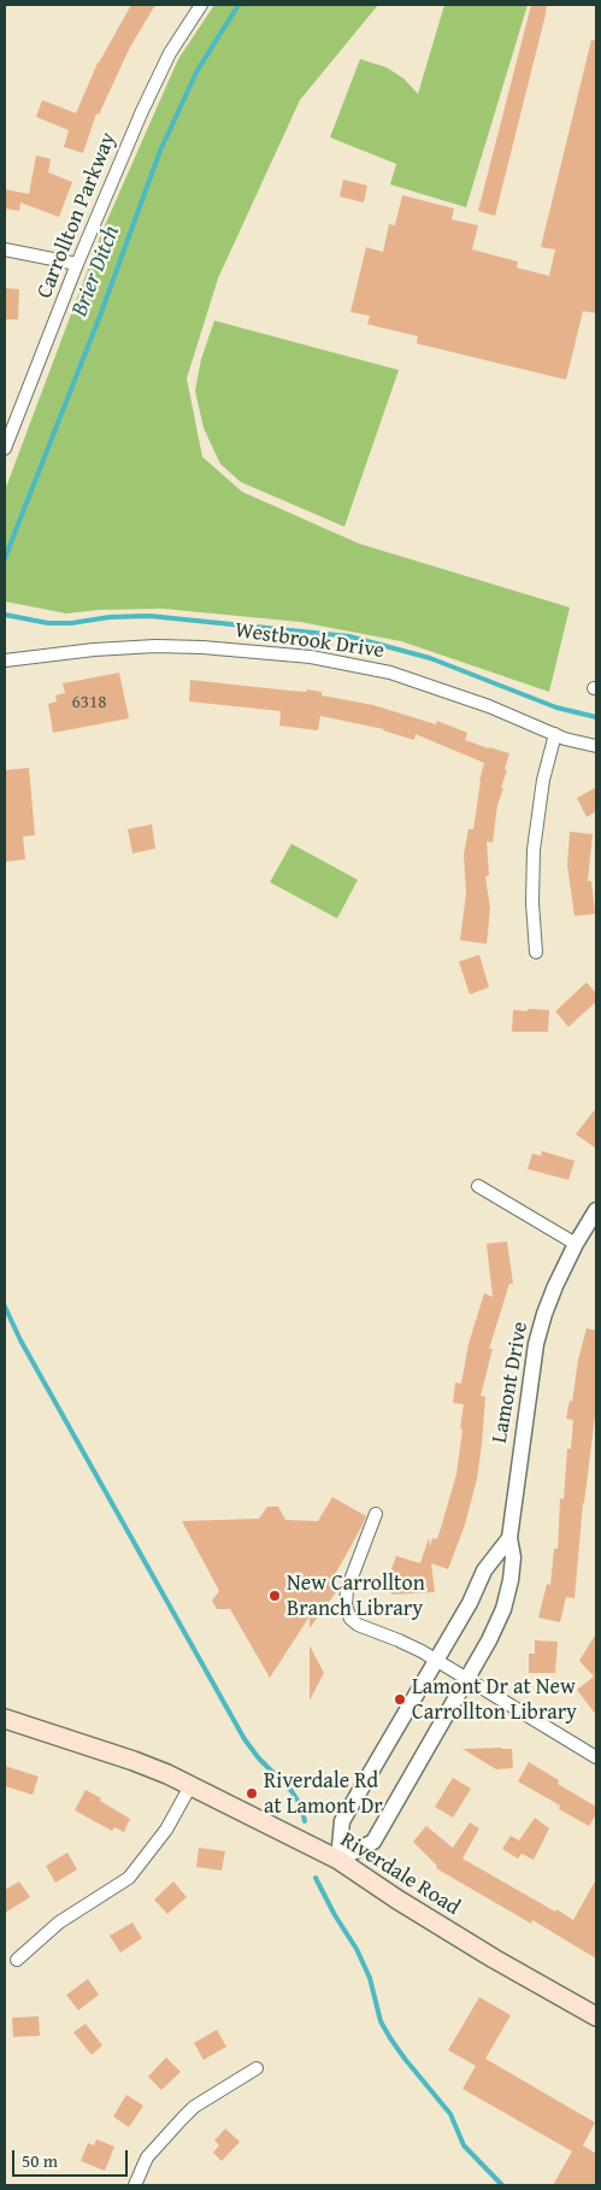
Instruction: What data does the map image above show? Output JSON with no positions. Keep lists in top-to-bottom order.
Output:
{
  "streets": {
    "main road": ["Riverdale Road"],
    "street": ["Carrollton Parkway", "Westbrook Drive", "Lamont Drive"]
  },
  "crossings": [
    ["Lamont Drive", "Riverdale Road"]
  ],
  "water": ["Brier Ditch"],
  "places": ["New Carrollton Branch Library", "Lamont Dr at New Carrollton Library", "Riverdale Rd at Lamont Dr"],
  "house_numbers": ["6318"],
  "scale_bar": "50 m"
}
